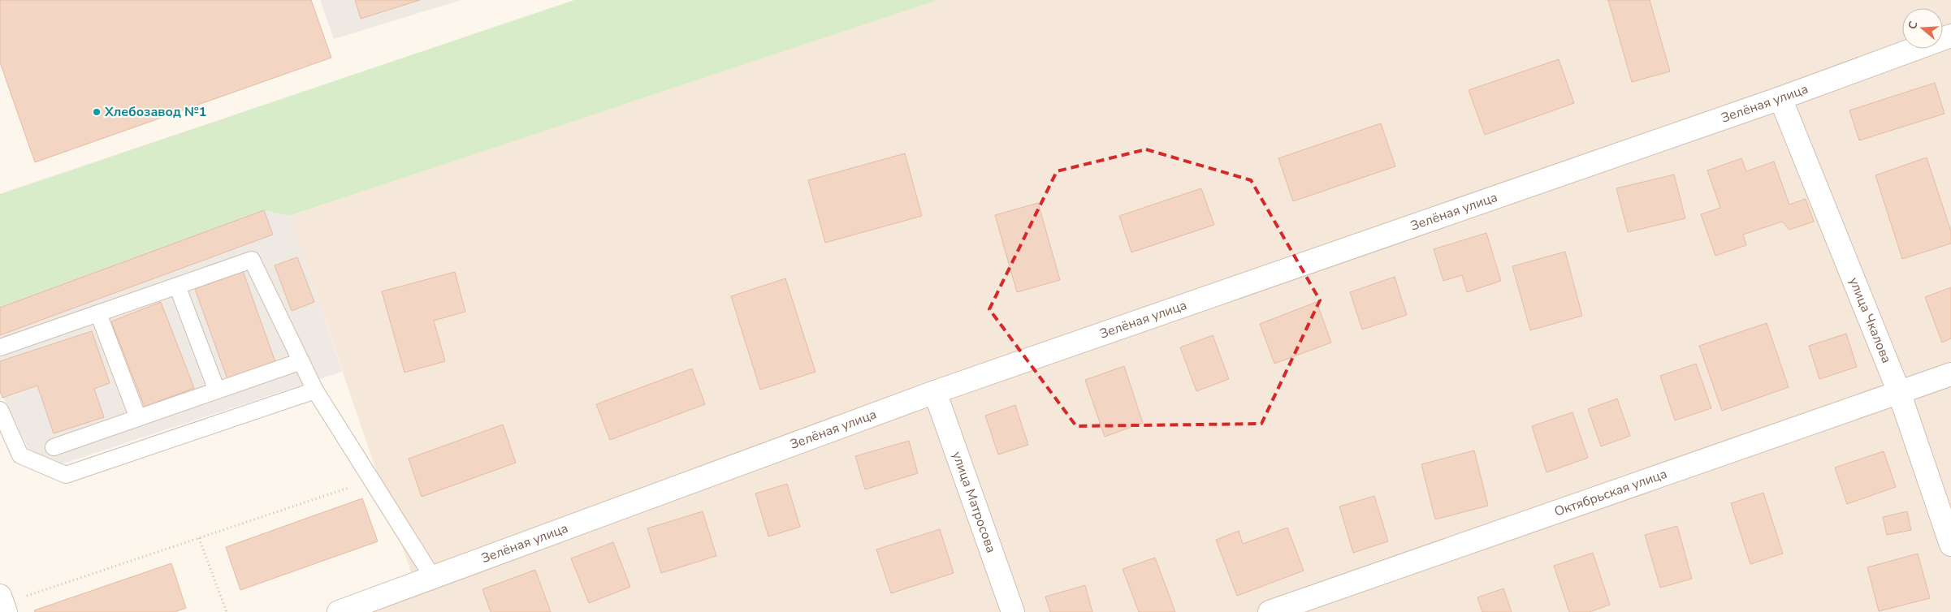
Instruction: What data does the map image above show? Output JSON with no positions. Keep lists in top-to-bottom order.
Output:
{
  "streets": {
    "street": [
      "Зелёная улица",
      "улица Чкалова",
      "Октябрьская улица",
      "улица Матросова"
    ]
  },
  "crossings": [
    ["Зелёная улица", "улица Чкалова"],
    ["Зелёная улица", "улица Матросова"],
    ["улица Чкалова", "Октябрьская улица"]
  ],
  "places": ["Хлебозавод №1"],
  "north": "left"
}
